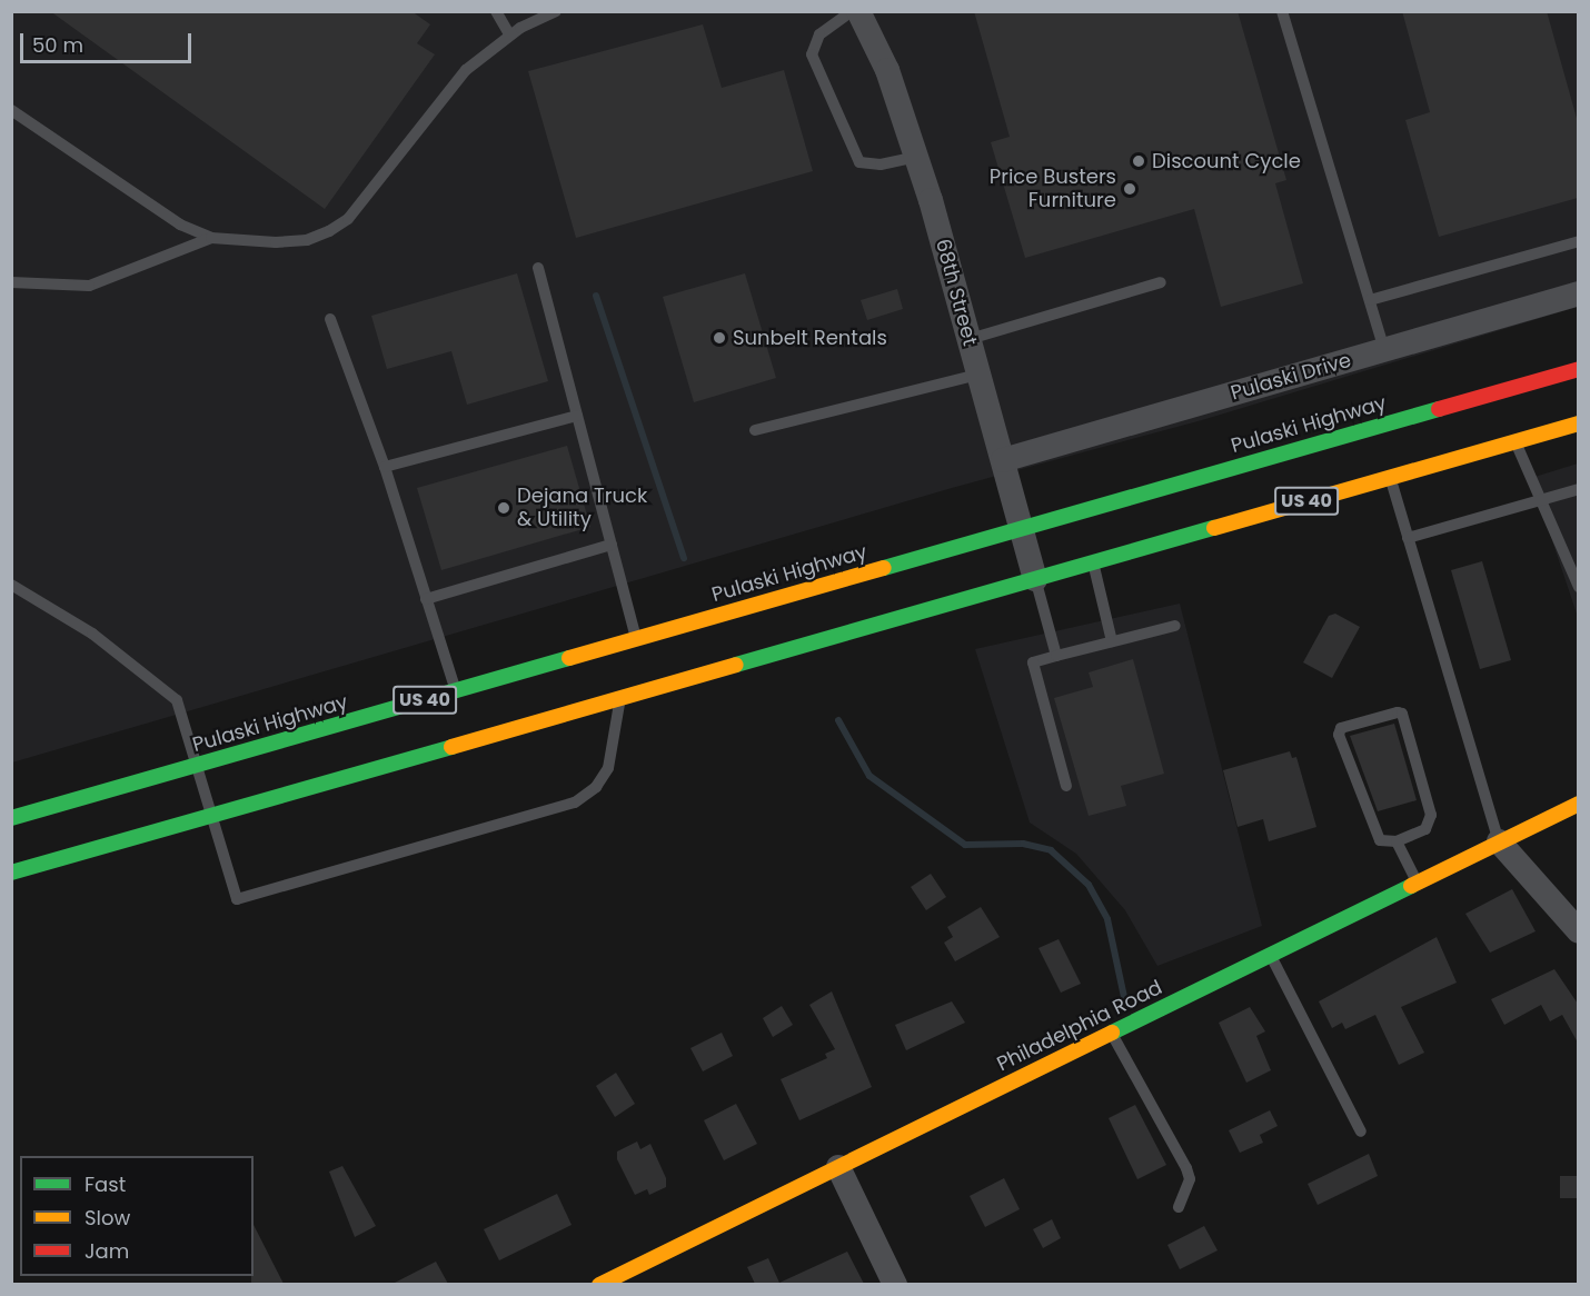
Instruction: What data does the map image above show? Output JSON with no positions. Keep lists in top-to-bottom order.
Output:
{
  "streets": {
    "main road": ["Pulaski Highway", "US 40", "Philadelphia Road"],
    "street": ["68th Street", "Pulaski Drive"]
  },
  "crossings": [
    ["68th Street", "Pulaski Drive"],
    ["68th Street", "Pulaski Highway"],
    ["68th Street", "US 40"]
  ],
  "places": [
    "Discount Cycle",
    "Price Busters Furniture",
    "Sunbelt Rentals",
    "Dejana Truck & Utility"
  ],
  "legend": ["Fast", "Slow", "Jam"],
  "scale_bar": "50 m"
}
